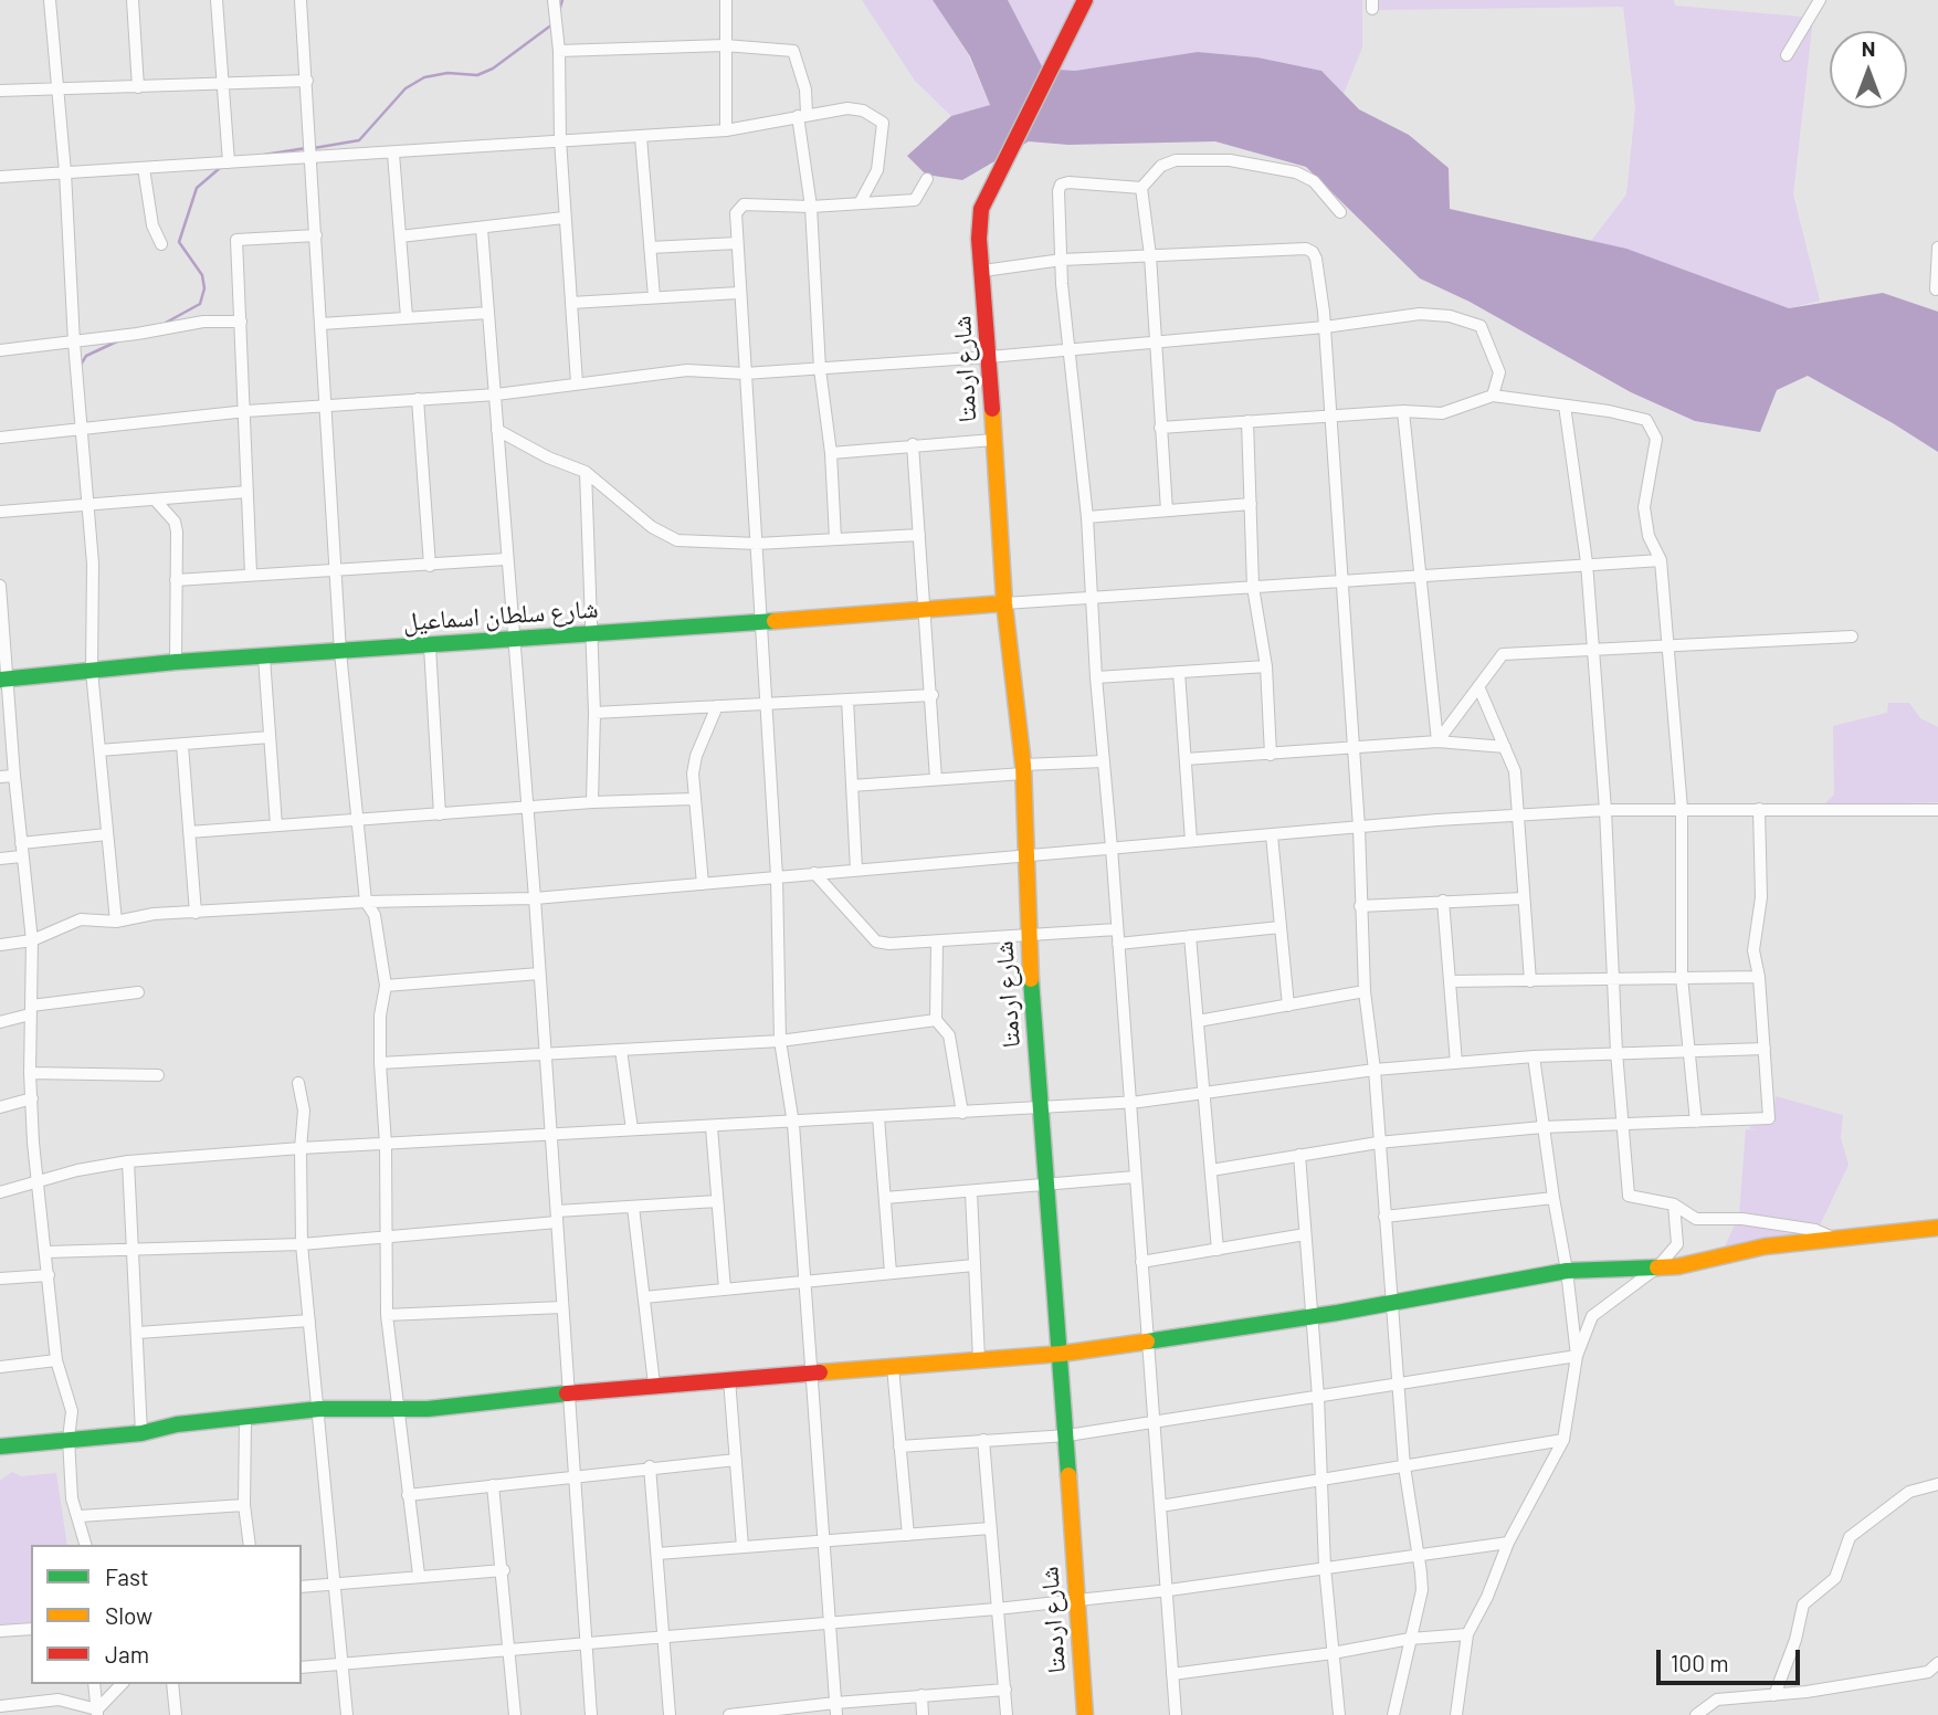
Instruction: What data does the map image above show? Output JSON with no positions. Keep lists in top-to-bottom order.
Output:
{
  "streets": {
    "street": ["شارع اردمتا", "شارع سلطان اسماعيل"]
  },
  "crossings": [
    ["شارع اردمتا", "شارع سلطان اسماعيل"]
  ],
  "legend": ["Fast", "Slow", "Jam"],
  "scale_bar": "100 m",
  "north": "top"
}
